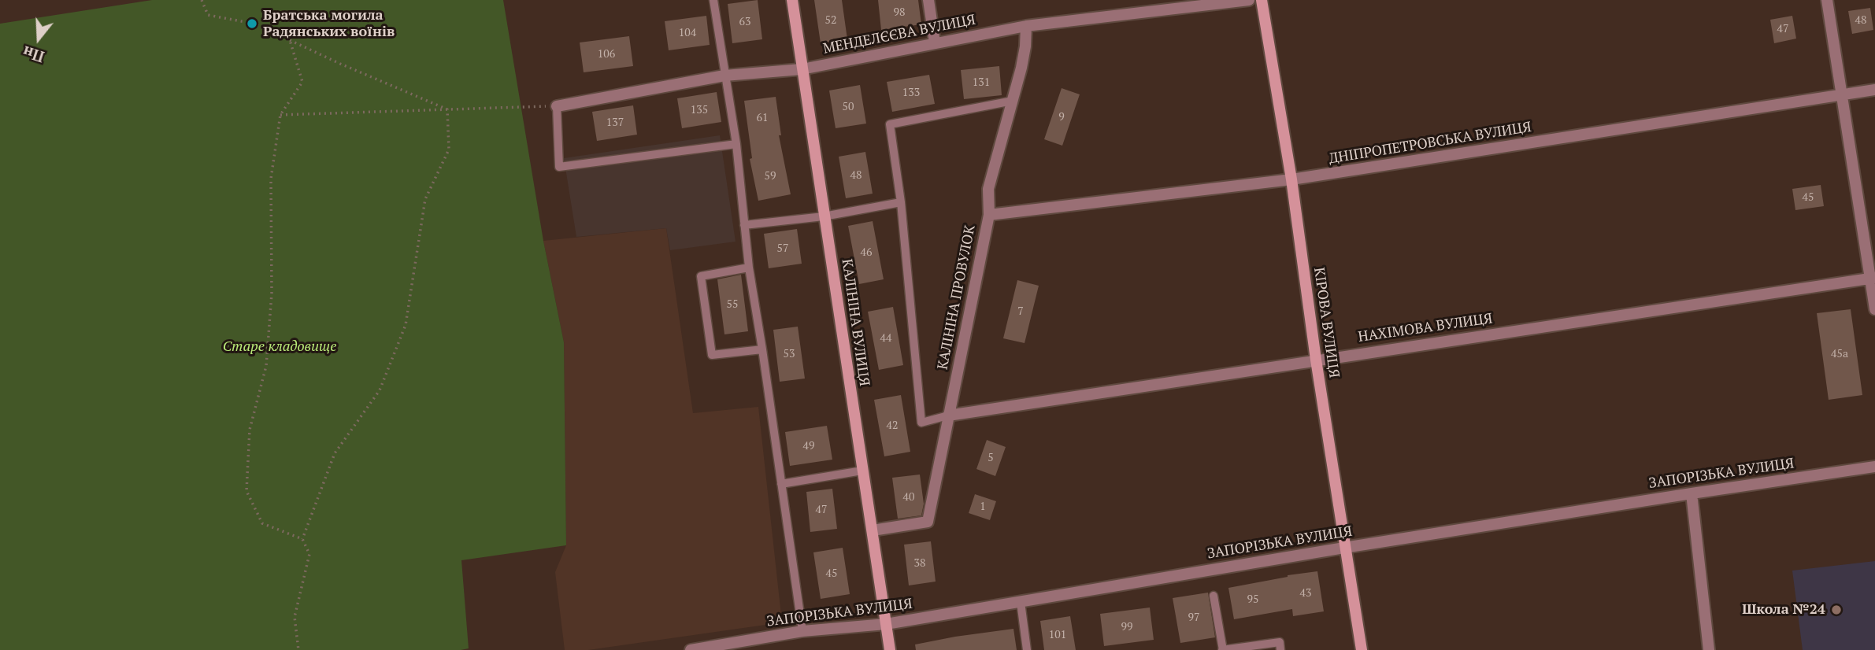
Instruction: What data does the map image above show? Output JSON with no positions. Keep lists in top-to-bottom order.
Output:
{
  "streets": {
    "street": [
      "МЕНДЕЛЄЄВА ВУЛИЦЯ",
      "ДНІПРОПЕТРОВСЬКА ВУЛИЦЯ",
      "КАЛІНІНА ПРОВУЛОК",
      "КАЛІНІНА ВУЛИЦЯ",
      "КІРОВА ВУЛИЦЯ",
      "НАХІМОВА ВУЛИЦЯ",
      "ЗАПОРІЗЬКА ВУЛИЦЯ"
    ]
  },
  "crossings": [
    ["МЕНДЕЛЄЄВА ВУЛИЦЯ", "КАЛІНІНА ПРОВУЛОК"],
    ["МЕНДЕЛЄЄВА ВУЛИЦЯ", "КАЛІНІНА ВУЛИЦЯ"],
    ["ДНІПРОПЕТРОВСЬКА ВУЛИЦЯ", "КАЛІНІНА ПРОВУЛОК"],
    ["ДНІПРОПЕТРОВСЬКА ВУЛИЦЯ", "КІРОВА ВУЛИЦЯ"],
    ["КАЛІНІНА ПРОВУЛОК", "КАЛІНІНА ВУЛИЦЯ"],
    ["КАЛІНІНА ПРОВУЛОК", "НАХІМОВА ВУЛИЦЯ"],
    ["КАЛІНІНА ВУЛИЦЯ", "ЗАПОРІЗЬКА ВУЛИЦЯ"],
    ["КІРОВА ВУЛИЦЯ", "НАХІМОВА ВУЛИЦЯ"],
    ["КІРОВА ВУЛИЦЯ", "ЗАПОРІЗЬКА ВУЛИЦЯ"]
  ],
  "parks": ["Старе кладовище"],
  "places": ["Братська могила Радянських воїнів", "Школа №24"],
  "house_numbers": [
    "98",
    "52",
    "48",
    "63",
    "47",
    "104",
    "106",
    "131",
    "133",
    "50",
    "135",
    "9",
    "61",
    "137",
    "48",
    "59",
    "45",
    "57",
    "46",
    "55",
    "7",
    "44",
    "53",
    "45а",
    "42",
    "49",
    "5",
    "40",
    "1",
    "47",
    "38",
    "45",
    "43",
    "95",
    "97",
    "99",
    "101"
  ],
  "north": "bottom"
}
